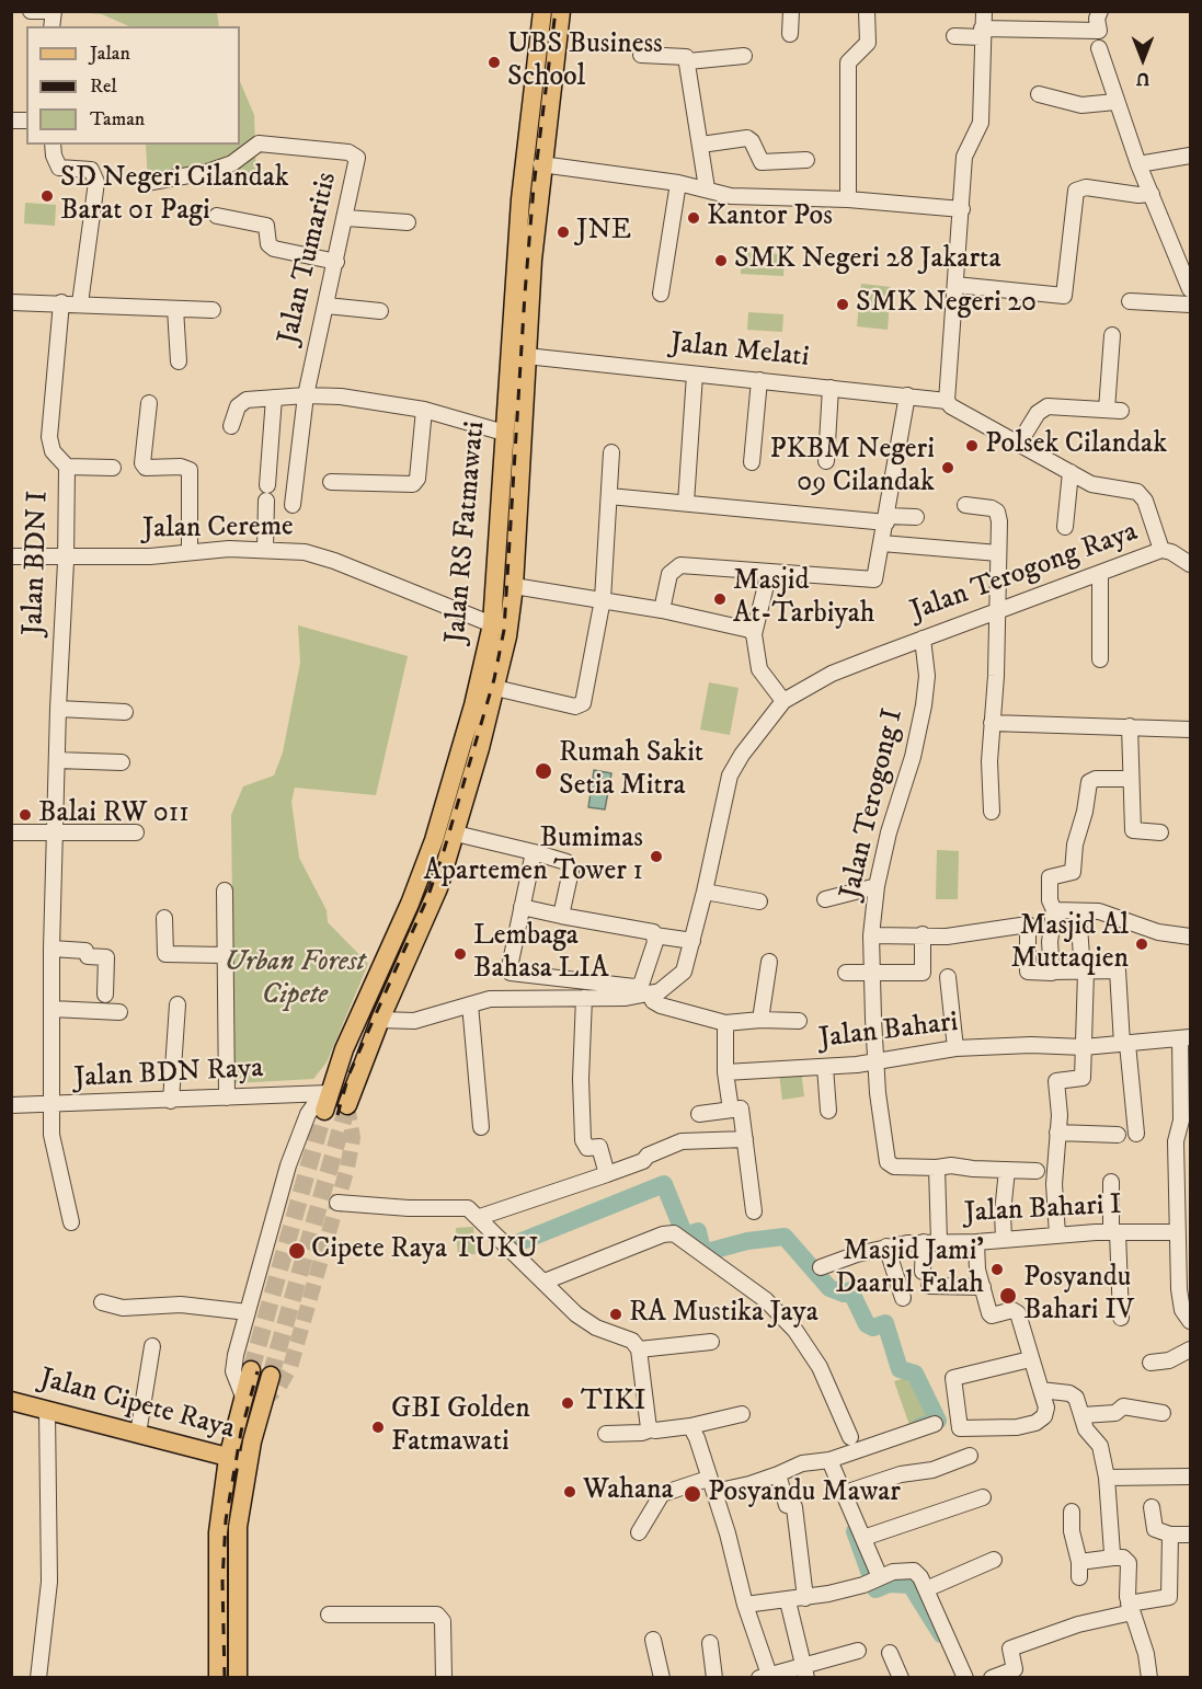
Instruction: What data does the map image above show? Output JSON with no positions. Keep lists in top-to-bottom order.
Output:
{
  "streets": {
    "main road": ["Jalan RS Fatmawati", "Jalan Cipete Raya"],
    "street": [
      "Jalan Tumaritis",
      "Jalan Melati",
      "Jalan Cereme",
      "Jalan BDN I",
      "Jalan Terogong Raya",
      "Jalan Terogong I",
      "Jalan Bahari",
      "Jalan BDN Raya",
      "Jalan Bahari I"
    ]
  },
  "crossings": [
    ["Jalan Melati", "Jalan RS Fatmawati"],
    ["Jalan Cereme", "Jalan RS Fatmawati"],
    ["Jalan Cereme", "Jalan BDN I"],
    ["Jalan RS Fatmawati", "Jalan Terogong Raya"],
    ["Jalan RS Fatmawati", "Jalan BDN Raya"],
    ["Jalan BDN I", "Jalan BDN Raya"],
    ["Jalan Terogong Raya", "Jalan Terogong I"],
    ["Jalan Terogong I", "Jalan Bahari"],
    ["Jalan Terogong I", "Jalan Bahari I"],
    ["Jalan Bahari", "Jalan Bahari I"]
  ],
  "parks": ["Urban Forest Cipete"],
  "places": [
    "UBS Business School",
    "SD Negeri Cilandak Barat 01 Pagi",
    "Kantor Pos",
    "JNE",
    "SMK Negeri 28 Jakarta",
    "SMK Negeri 20",
    "Polsek Cilandak",
    "PKBM Negeri 09 Cilandak",
    "Masjid At-Tarbiyah",
    "Rumah Sakit Setia Mitra",
    "Balai RW 011",
    "Bumimas Apartemen Tower 1",
    "Masjid Al Muttaqien",
    "Lembaga Bahasa LIA",
    "Cipete Raya TUKU",
    "Masjid Jami' Daarul Falah",
    "Posyandu Bahari IV",
    "RA Mustika Jaya",
    "TIKI",
    "GBI Golden Fatmawati",
    "Wahana",
    "Posyandu Mawar"
  ],
  "legend": ["Jalan", "Rel", "Taman"],
  "north": "bottom"
}
